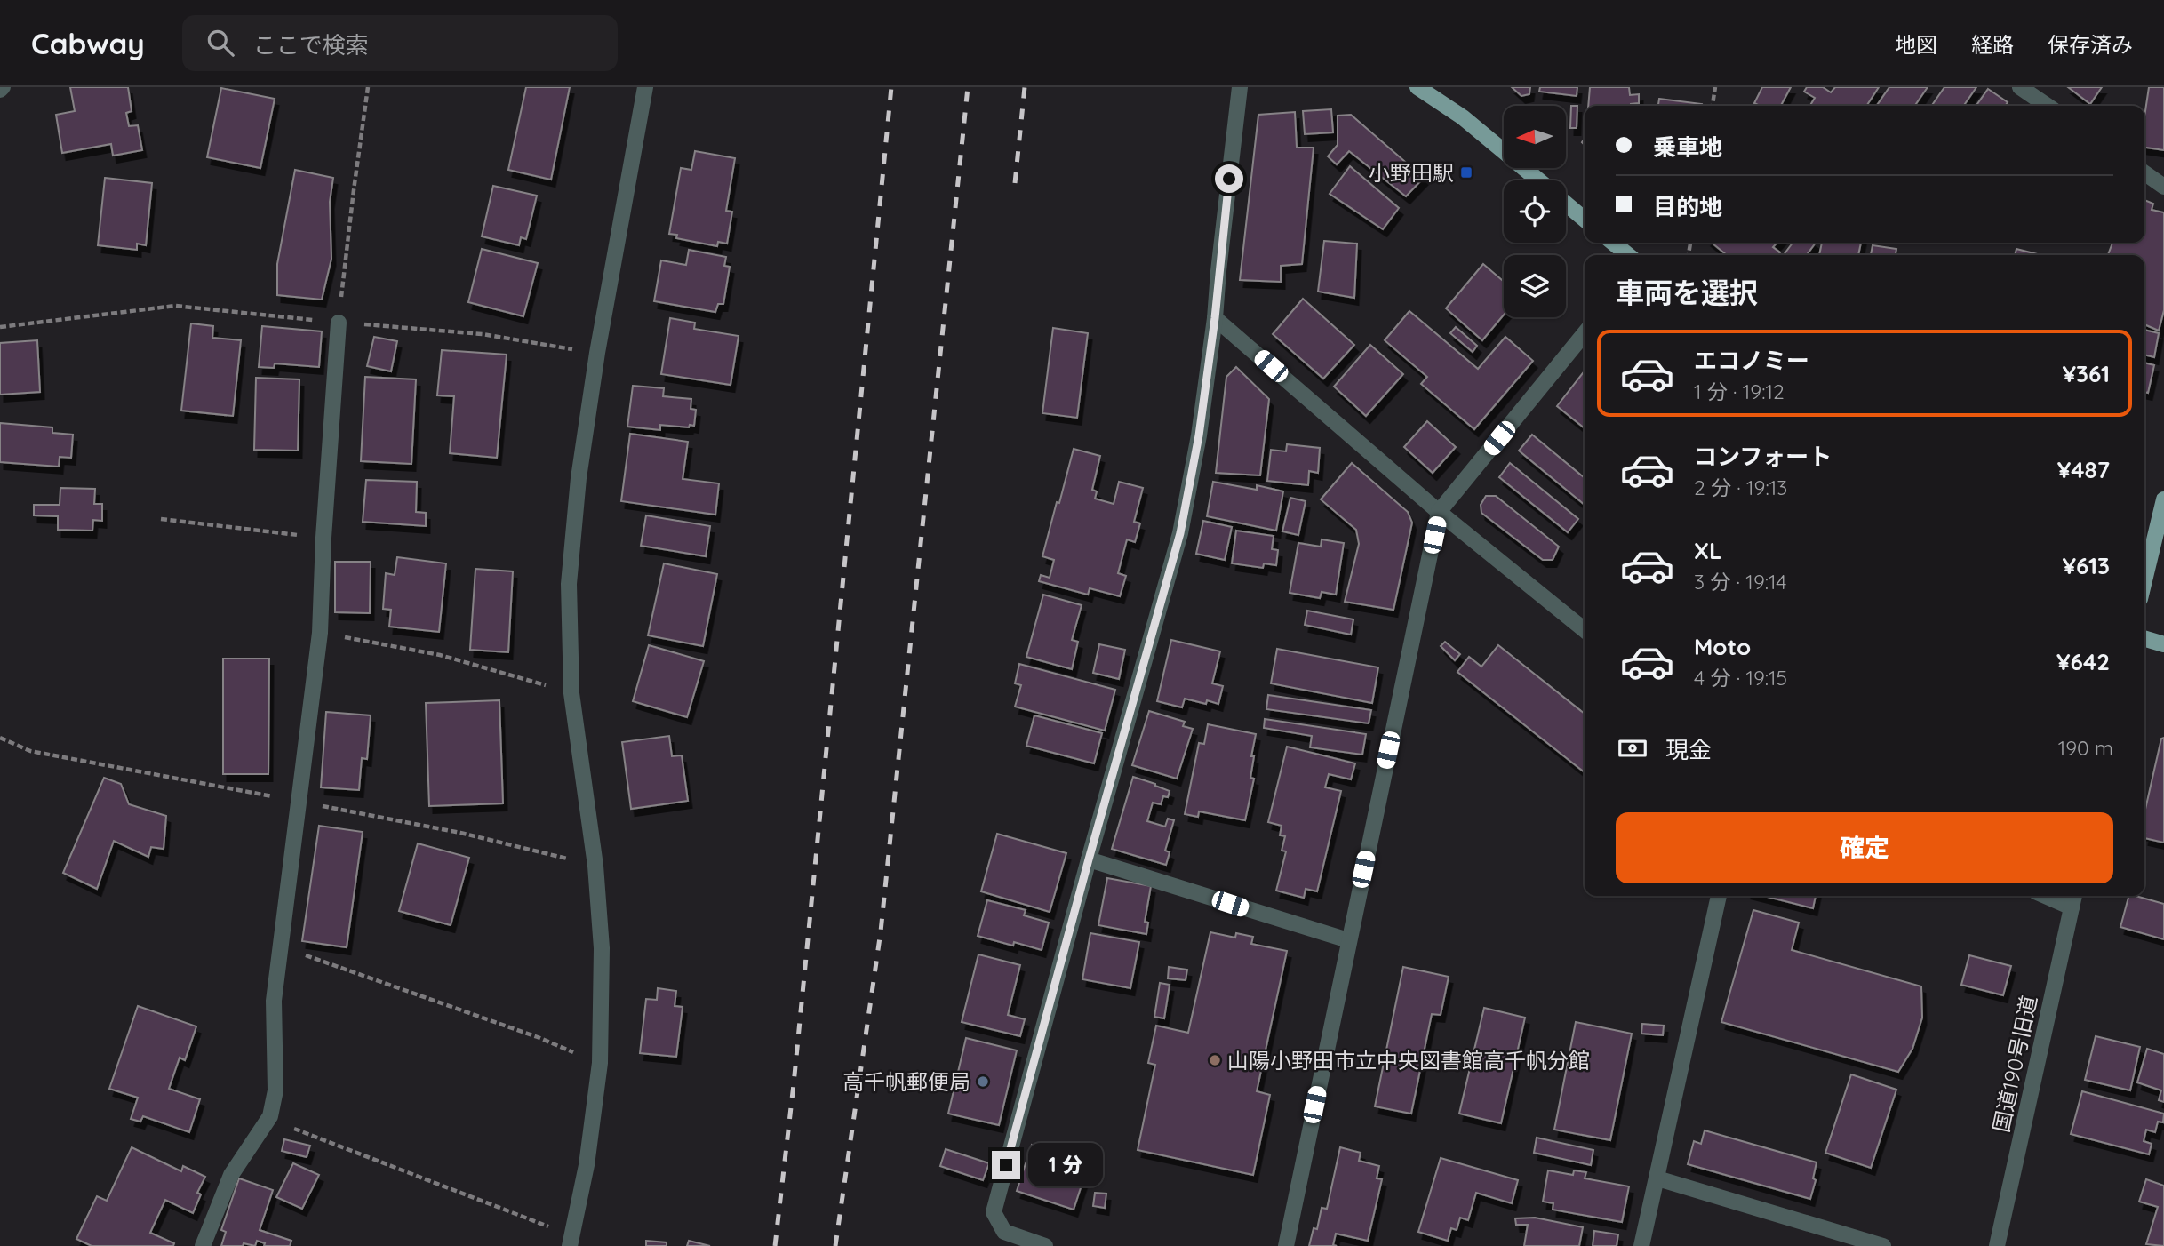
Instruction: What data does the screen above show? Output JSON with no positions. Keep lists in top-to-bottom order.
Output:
{
  "streets": {
    "street": ["国道190号旧道"]
  },
  "places": {
    "transit": ["小野田駅"],
    "other": ["山陽小野田市立中央図書館高千帆分館", "高千帆郵便局"]
  },
  "north": "left",
  "page": {
    "header": "Cabway",
    "search": "ここで検索",
    "nav": ["地図", "経路", "保存済み"],
    "banner": ["乗車地", "目的地"],
    "heading": "車両を選択",
    "list": [
      {
        "name": "エコノミー",
        "note": "1 分 · 19:12",
        "value": "¥361"
      },
      {
        "name": "コンフォート",
        "note": "2 分 · 19:13",
        "value": "¥487"
      },
      {
        "name": "XL",
        "note": "3 分 · 19:14",
        "value": "¥613"
      },
      {
        "name": "Moto",
        "note": "4 分 · 19:15",
        "value": "¥642"
      }
    ],
    "pay": ["現金", "190 m"],
    "buttons": "確定",
    "bubble": "1 分"
  }
}
